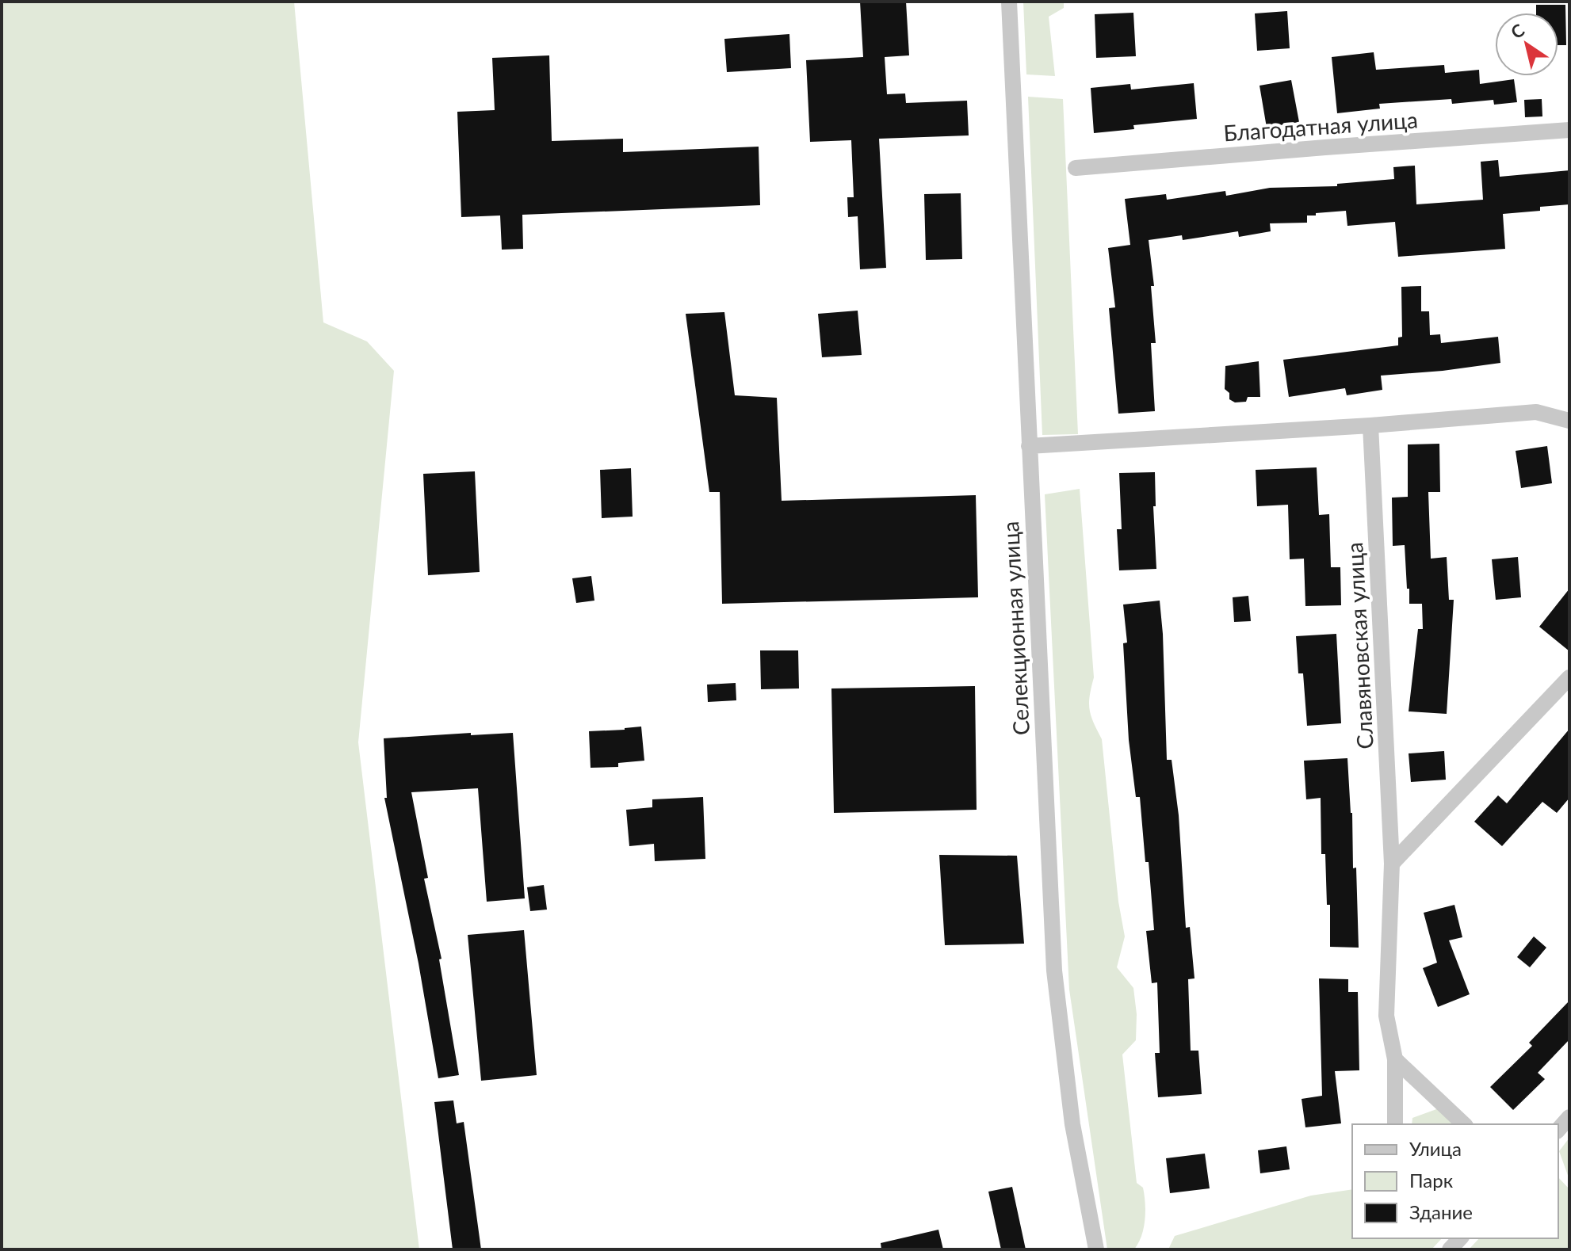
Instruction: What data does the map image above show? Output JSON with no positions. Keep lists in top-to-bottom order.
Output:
{
  "streets": {
    "street": ["Благодатная улица", "Селекционная улица", "Славяновская улица"]
  },
  "legend": ["Улица", "Парк", "Здание"],
  "north": "top left"
}
